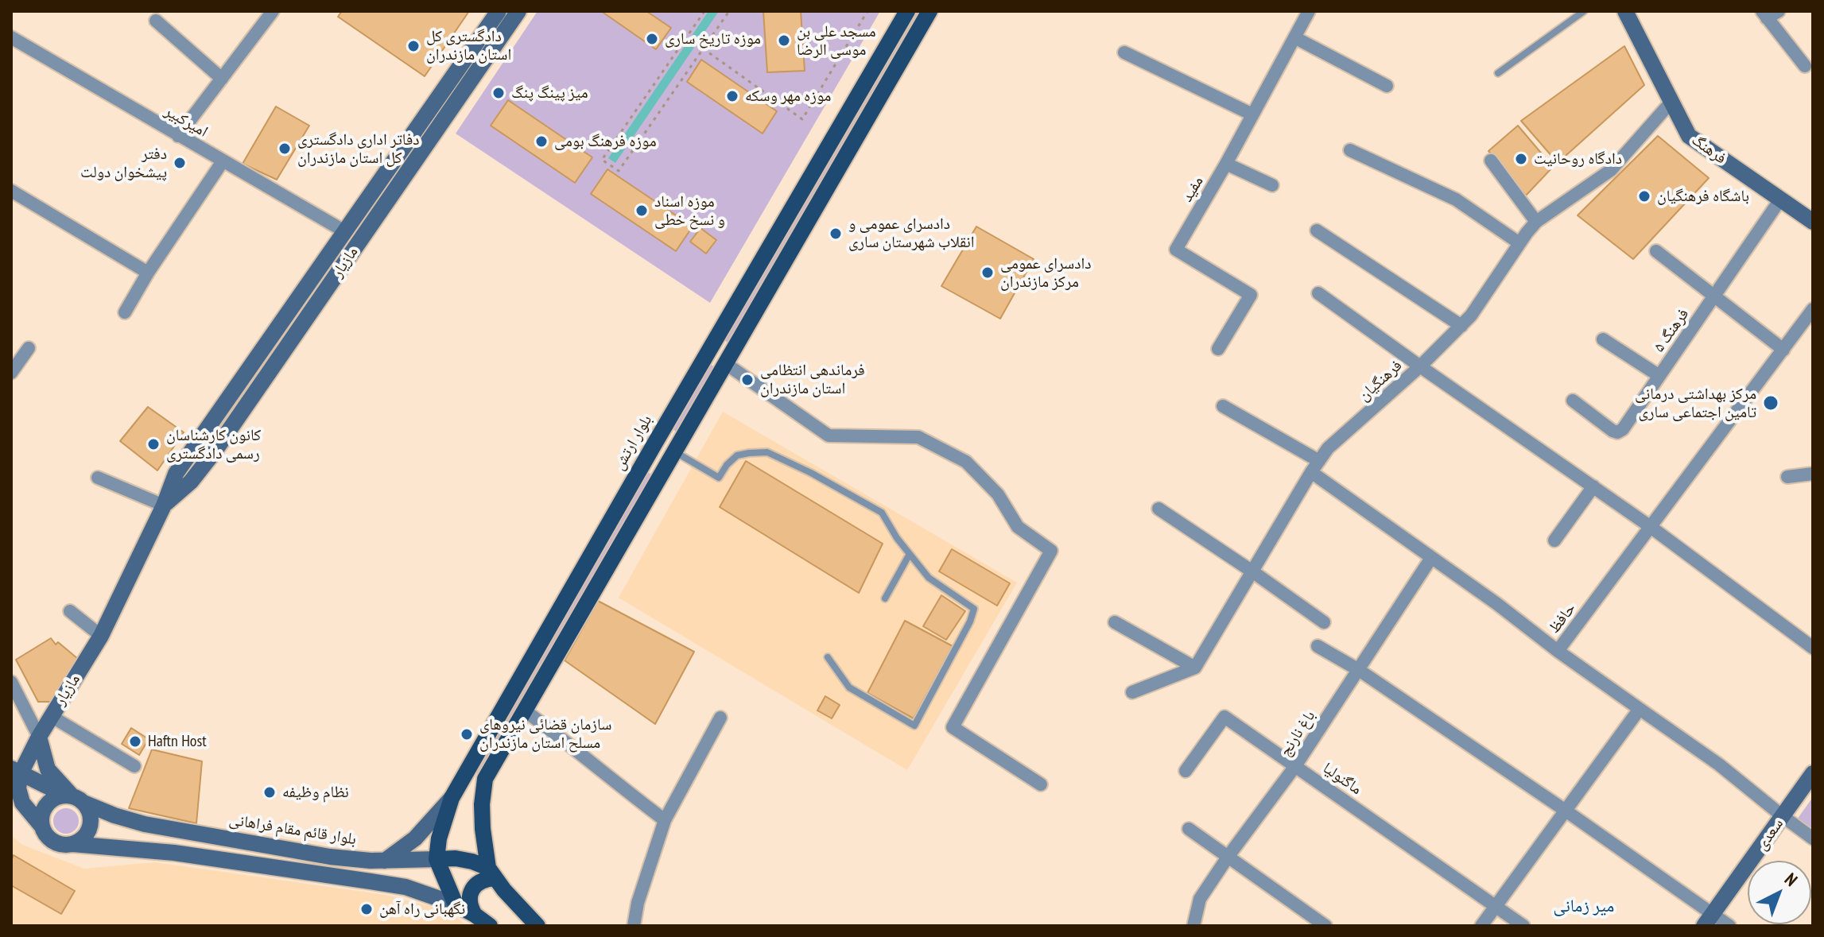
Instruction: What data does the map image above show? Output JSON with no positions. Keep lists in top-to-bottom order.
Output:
{
  "streets": {
    "main road": [
      "فرهنگ",
      "مازیار",
      "بلوار ارتش",
      "بلوار قائم مقام فراهانی",
      "سعدی"
    ],
    "street": [
      "امیرکبیر",
      "مفید",
      "فرهنگ ۵",
      "فرهنگیان",
      "حافظ",
      "باغ نارنج",
      "ماگنولیا"
    ]
  },
  "crossings": [
    ["امیرکبیر", "مازیار"],
    ["فرهنگ", "فرهنگ ۵"],
    ["فرهنگ", "فرهنگیان"],
    ["مازیار", "بلوار قائم مقام فراهانی"],
    ["بلوار ارتش", "بلوار قائم مقام فراهانی"],
    ["حافظ", "سعدی"],
    ["باغ نارنج", "ماگنولیا"]
  ],
  "districts": ["میر زمانی"],
  "places": [
    "موزه تاریخ ساری",
    "مسجد علی بن موسی الرضا",
    "دادگستری کل استان مازندران",
    "میز پینگ پنگ",
    "موزه مهر وسکه",
    "موزه فرهنگ بومی",
    "دفاتر اداری دادگستری کل استان مازندران",
    "دادگاه روحانیت",
    "دفتر پیشخوان دولت",
    "باشگاه فرهنگیان",
    "موزه اسناد و نسخ خطی",
    "دادسرای عمومی و انقلاب شهرستان ساری",
    "دادسرای عمومی مرکز مازندران",
    "فرماندهی انتظامی استان مازندران",
    "مرکز بهداشتی درمانی تامین اجتماعی ساری",
    "کانون کارشناسان رسمی دادگستری",
    "سازمان قضائی نیروهای مسلح استان مازندران",
    "Haftn Host",
    "نظام وظیفه",
    "نگهبانی راه آهن"
  ],
  "north": "top right"
}
